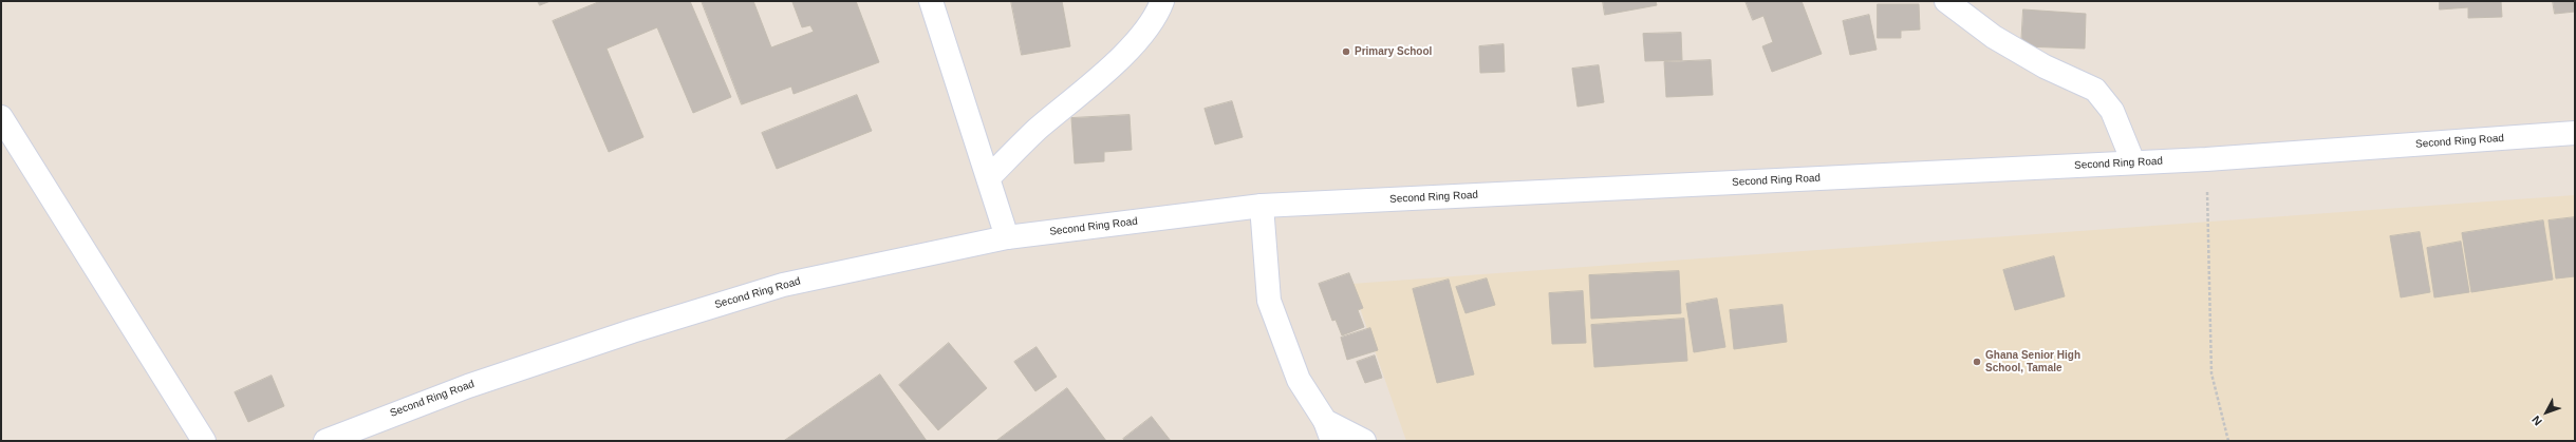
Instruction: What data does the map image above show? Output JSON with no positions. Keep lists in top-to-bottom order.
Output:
{
  "streets": {
    "street": ["Second Ring Road"]
  },
  "places": ["Primary School", "Ghana Senior High School, Tamale"],
  "north": "bottom left"
}
